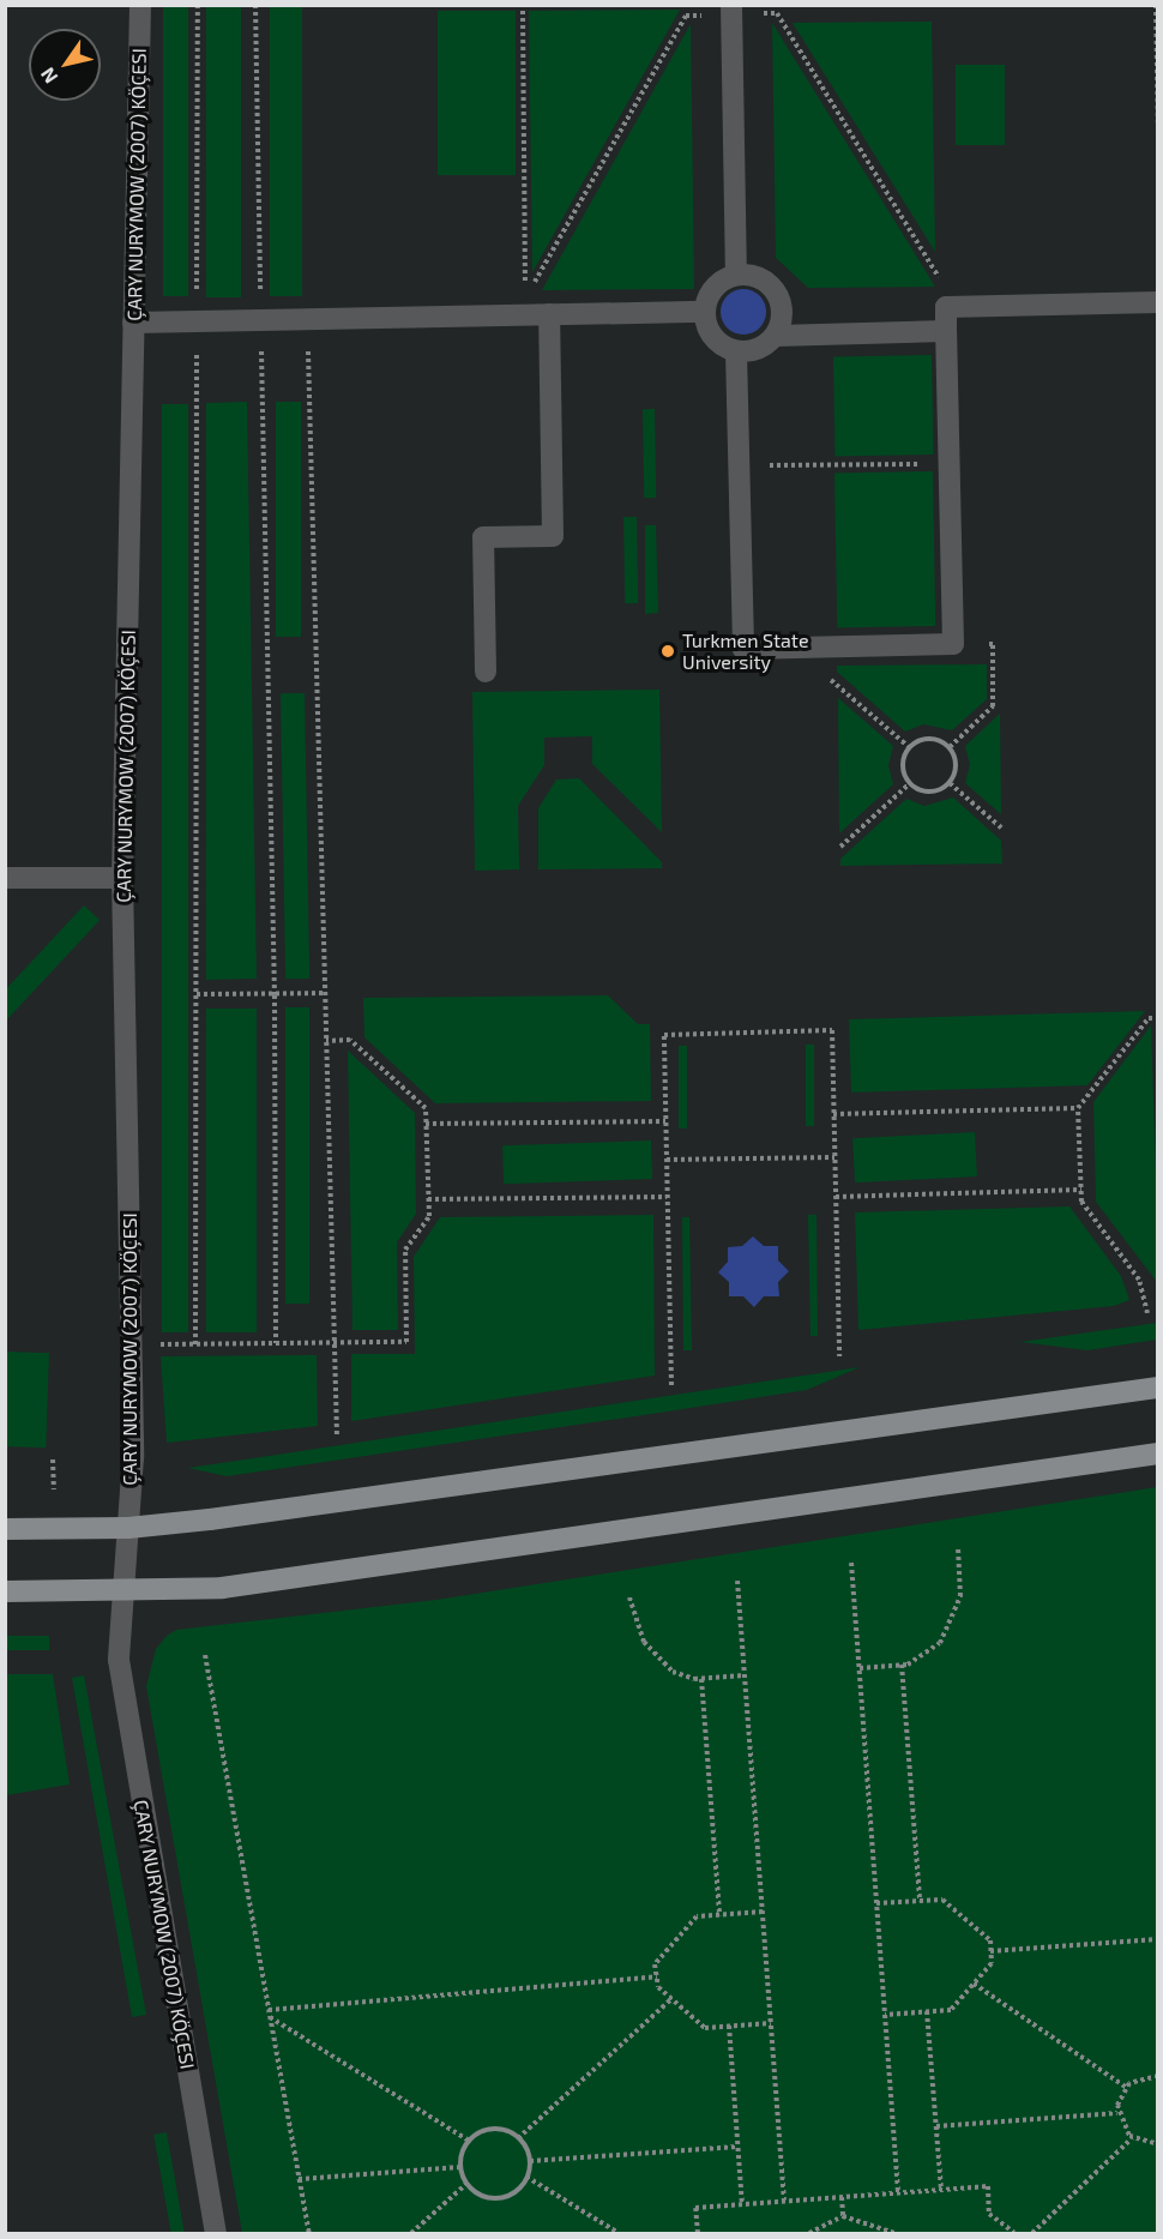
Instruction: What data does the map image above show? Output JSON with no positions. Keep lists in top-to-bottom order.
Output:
{
  "streets": {
    "street": ["ÇARY NURYMOW (2007) KÖÇESI"]
  },
  "places": ["Turkmen State University"],
  "north": "bottom left"
}
